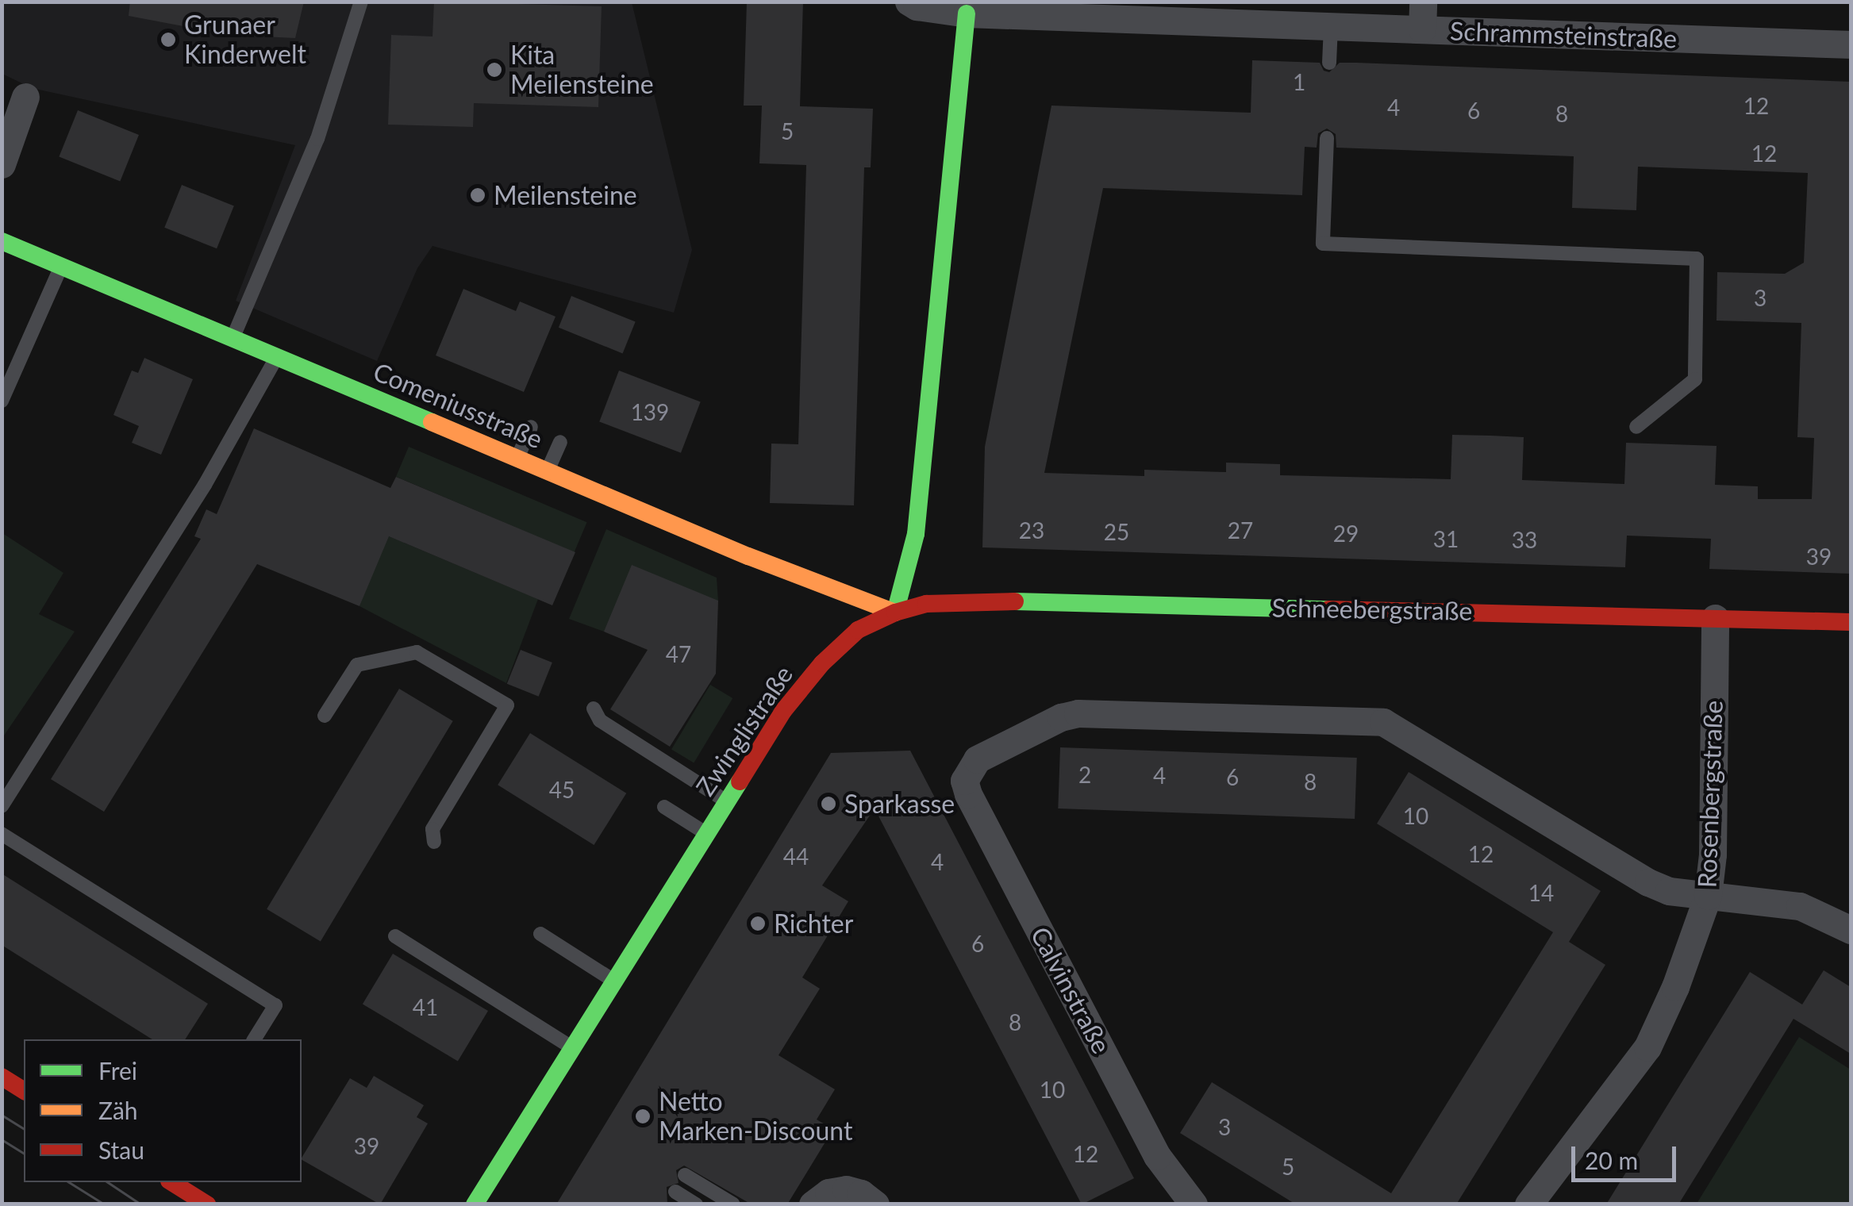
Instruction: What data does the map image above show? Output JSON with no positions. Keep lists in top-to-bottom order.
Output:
{
  "streets": {
    "street": [
      "Schrammsteinstraße",
      "Comeniusstraße",
      "Schneebergstraße",
      "Zwinglistraße",
      "Rosenbergstraße",
      "Calvinstraße"
    ]
  },
  "crossings": [
    ["Comeniusstraße", "Schneebergstraße"],
    ["Comeniusstraße", "Zwinglistraße"],
    ["Schneebergstraße", "Zwinglistraße"],
    ["Schneebergstraße", "Rosenbergstraße"],
    ["Rosenbergstraße", "Calvinstraße"]
  ],
  "places": [
    "Grunaer Kinderwelt",
    "Kita Meilensteine",
    "Meilensteine",
    "Sparkasse",
    "Richter",
    "Netto Marken-Discount"
  ],
  "house_numbers": [
    "1",
    "12",
    "4",
    "6",
    "8",
    "5",
    "12",
    "3",
    "139",
    "23",
    "27",
    "25",
    "29",
    "31",
    "33",
    "39",
    "47",
    "2",
    "4",
    "6",
    "8",
    "45",
    "10",
    "12",
    "44",
    "4",
    "14",
    "6",
    "41",
    "8",
    "10",
    "3",
    "39",
    "12",
    "5"
  ],
  "legend": ["Frei", "Zäh", "Stau"],
  "scale_bar": "20 m"
}
